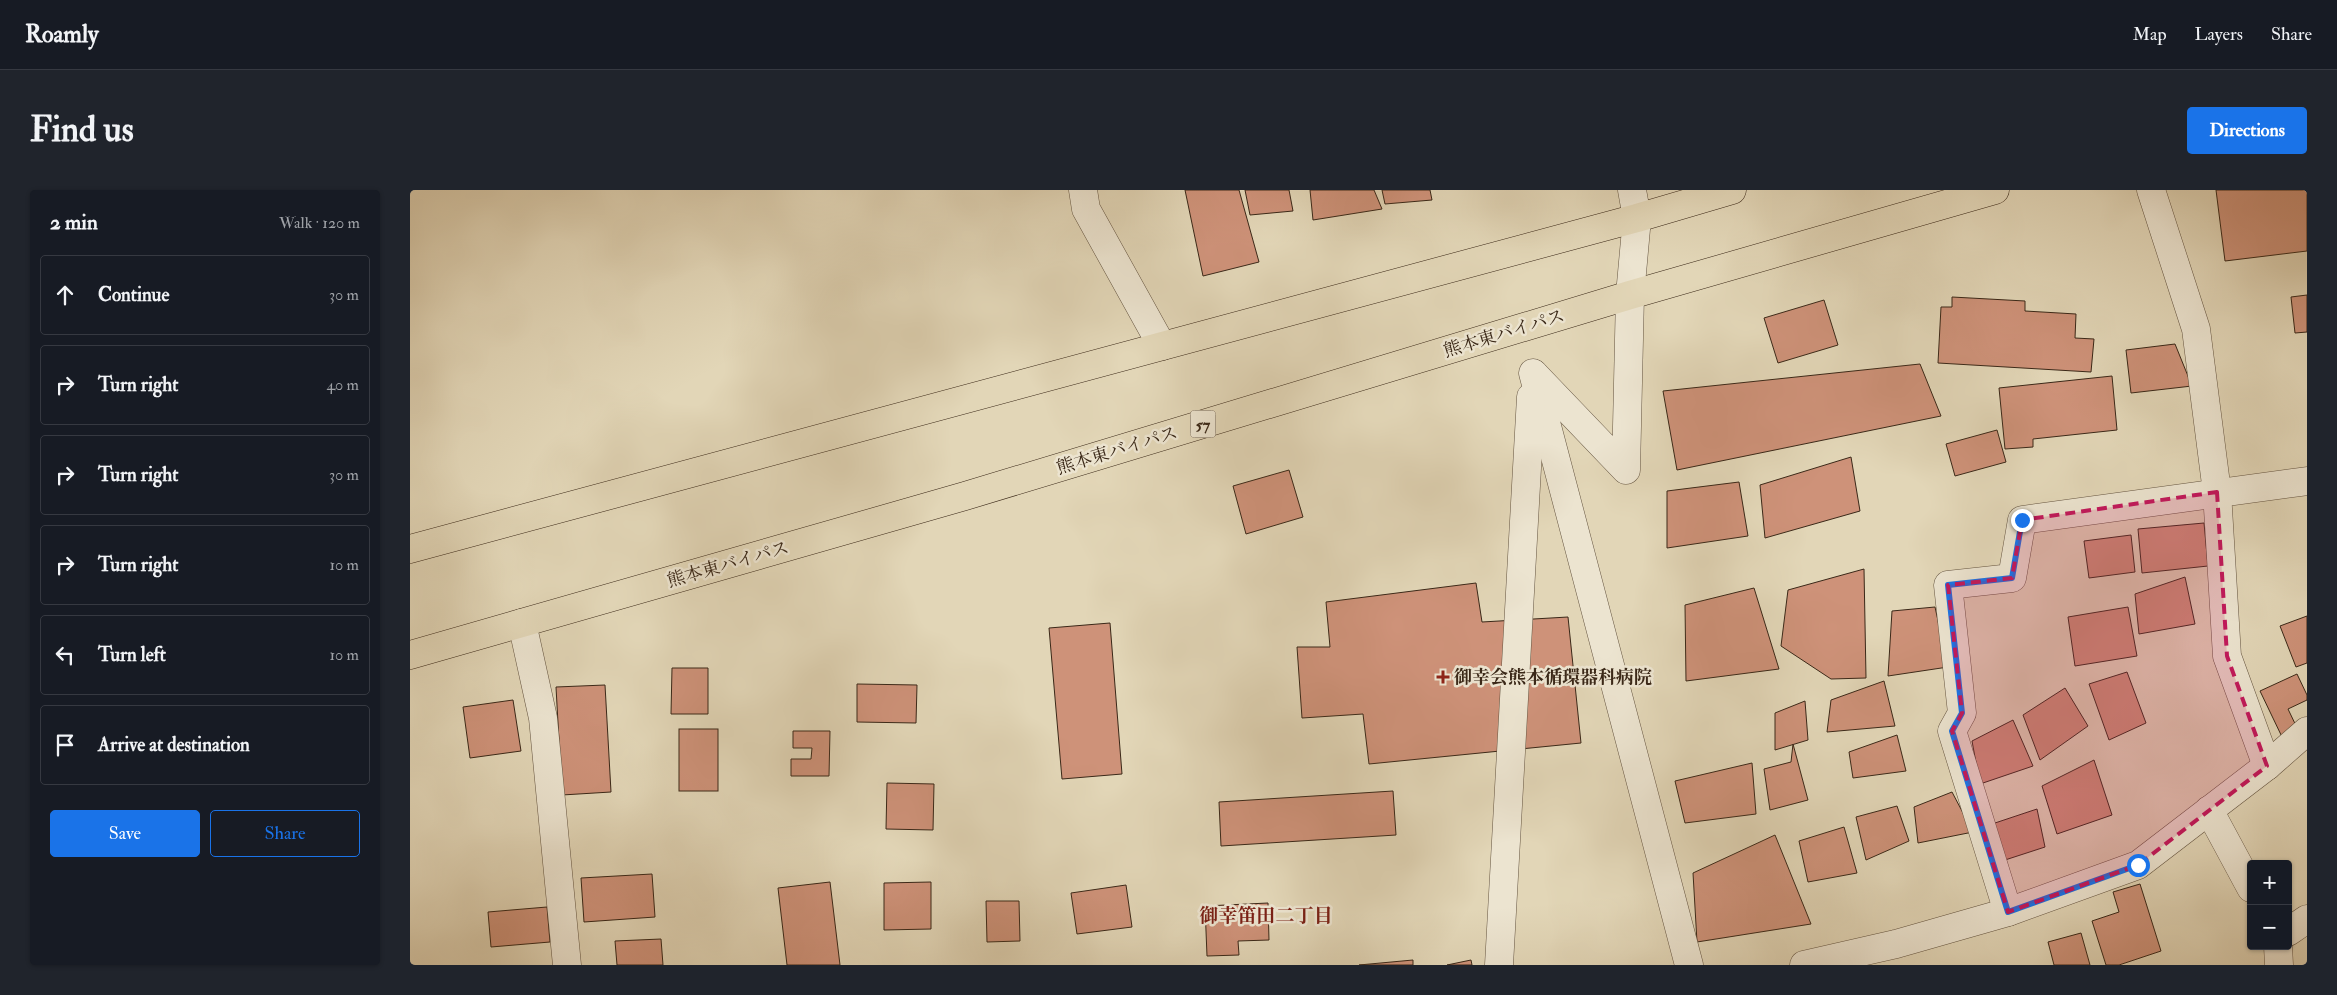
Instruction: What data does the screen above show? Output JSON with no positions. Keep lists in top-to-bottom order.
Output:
{
  "streets": {
    "highway": ["熊本東バイパス", "57"]
  },
  "districts": ["御幸笛田二丁目"],
  "places": {
    "health": ["御幸会熊本循環器科病院"]
  },
  "page": {
    "header": "Roamly",
    "nav": ["Map", "Layers", "Share"],
    "buttons": [
      "Directions",
      ["Save", "Share"]
    ],
    "title": "Find us",
    "heading": ["2 min", "Walk · 120 m"],
    "list": [
      ["Continue", "30 m"],
      ["Turn right", "40 m"],
      ["Turn right", "30 m"],
      ["Turn right", "10 m"],
      ["Turn left", "10 m"],
      "Arrive at destination"
    ],
    "map_buttons": ["+", "−"]
  }
}
